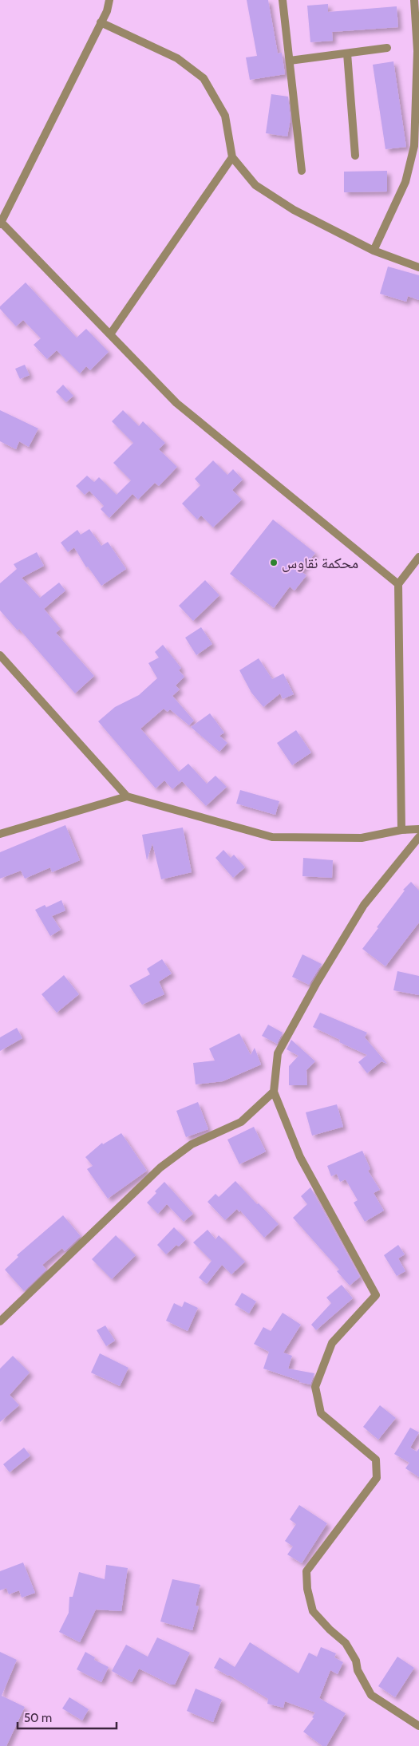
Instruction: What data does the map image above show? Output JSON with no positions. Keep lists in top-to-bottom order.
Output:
{
  "places": ["محكمة نقاوس"],
  "scale_bar": "50 m"
}
